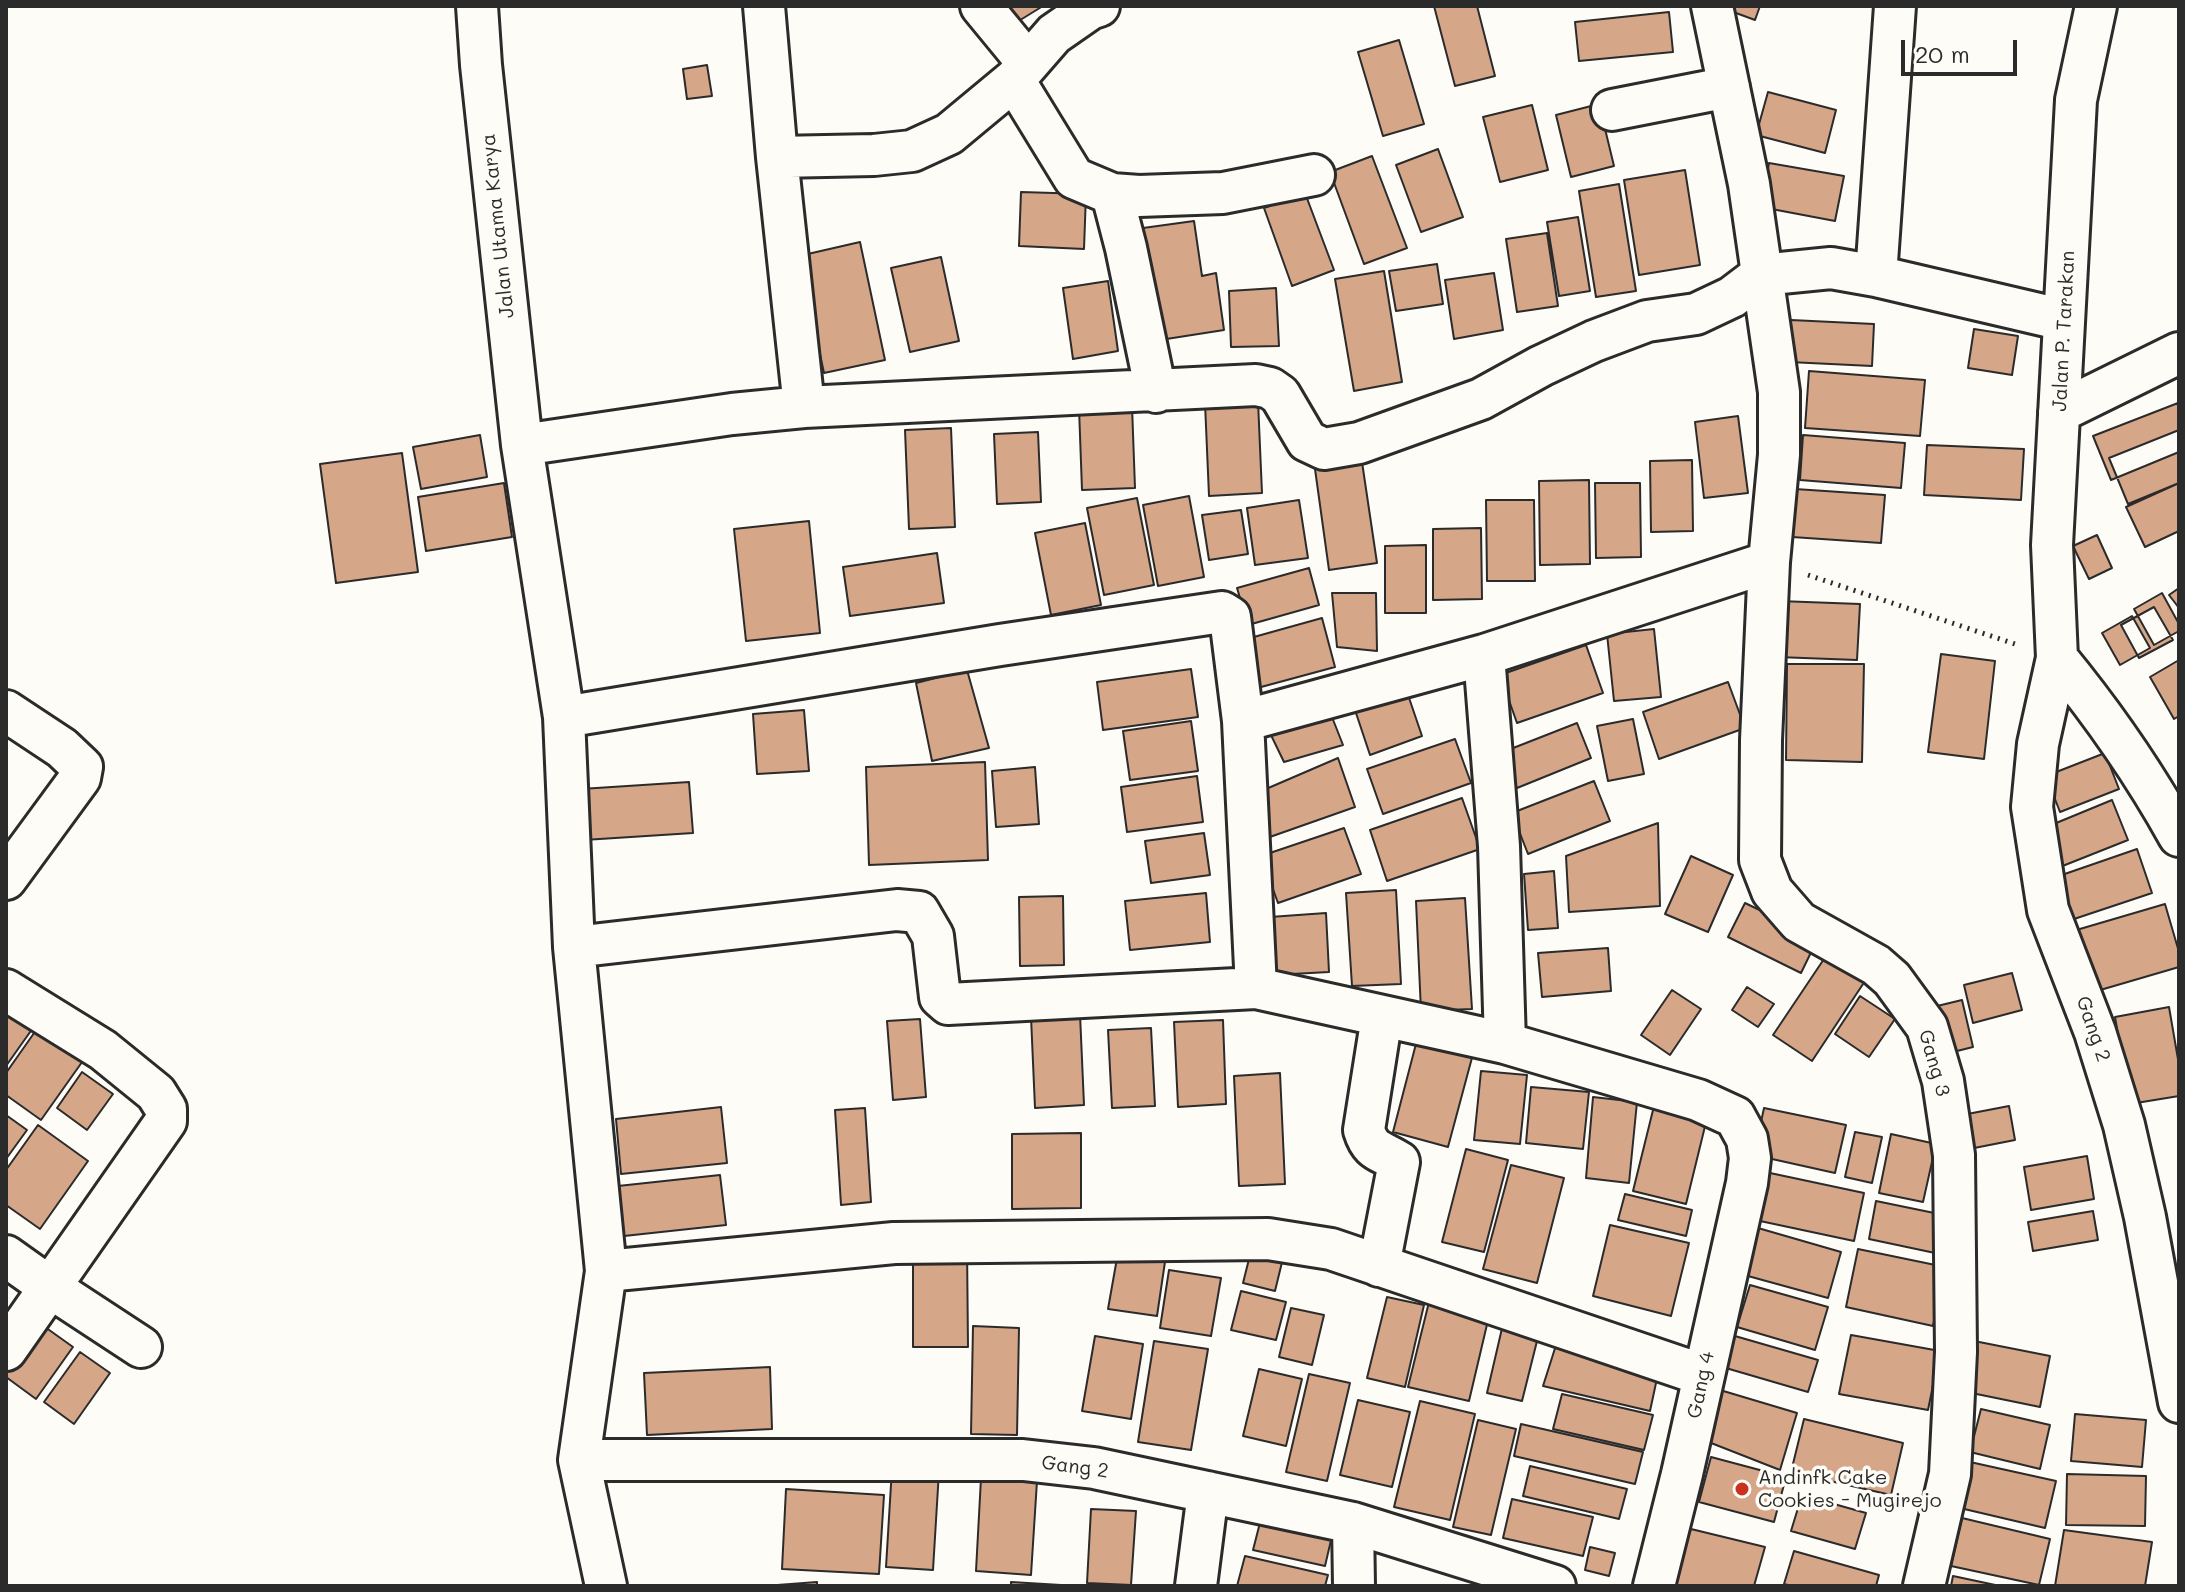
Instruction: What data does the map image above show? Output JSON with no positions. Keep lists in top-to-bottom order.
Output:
{
  "streets": {
    "street": [
      "Jalan Utama Karya",
      "Jalan P. Tarakan",
      "Gang 2",
      "Gang 3",
      "Gang 4"
    ]
  },
  "crossings": [
    ["Jalan Utama Karya", "Gang 2"],
    ["Jalan Utama Karya", "Gang 4"],
    ["Jalan P. Tarakan", "Gang 2"]
  ],
  "places": ["Andinfk Cake Cookies - Mugirejo"],
  "scale_bar": "20 m"
}
